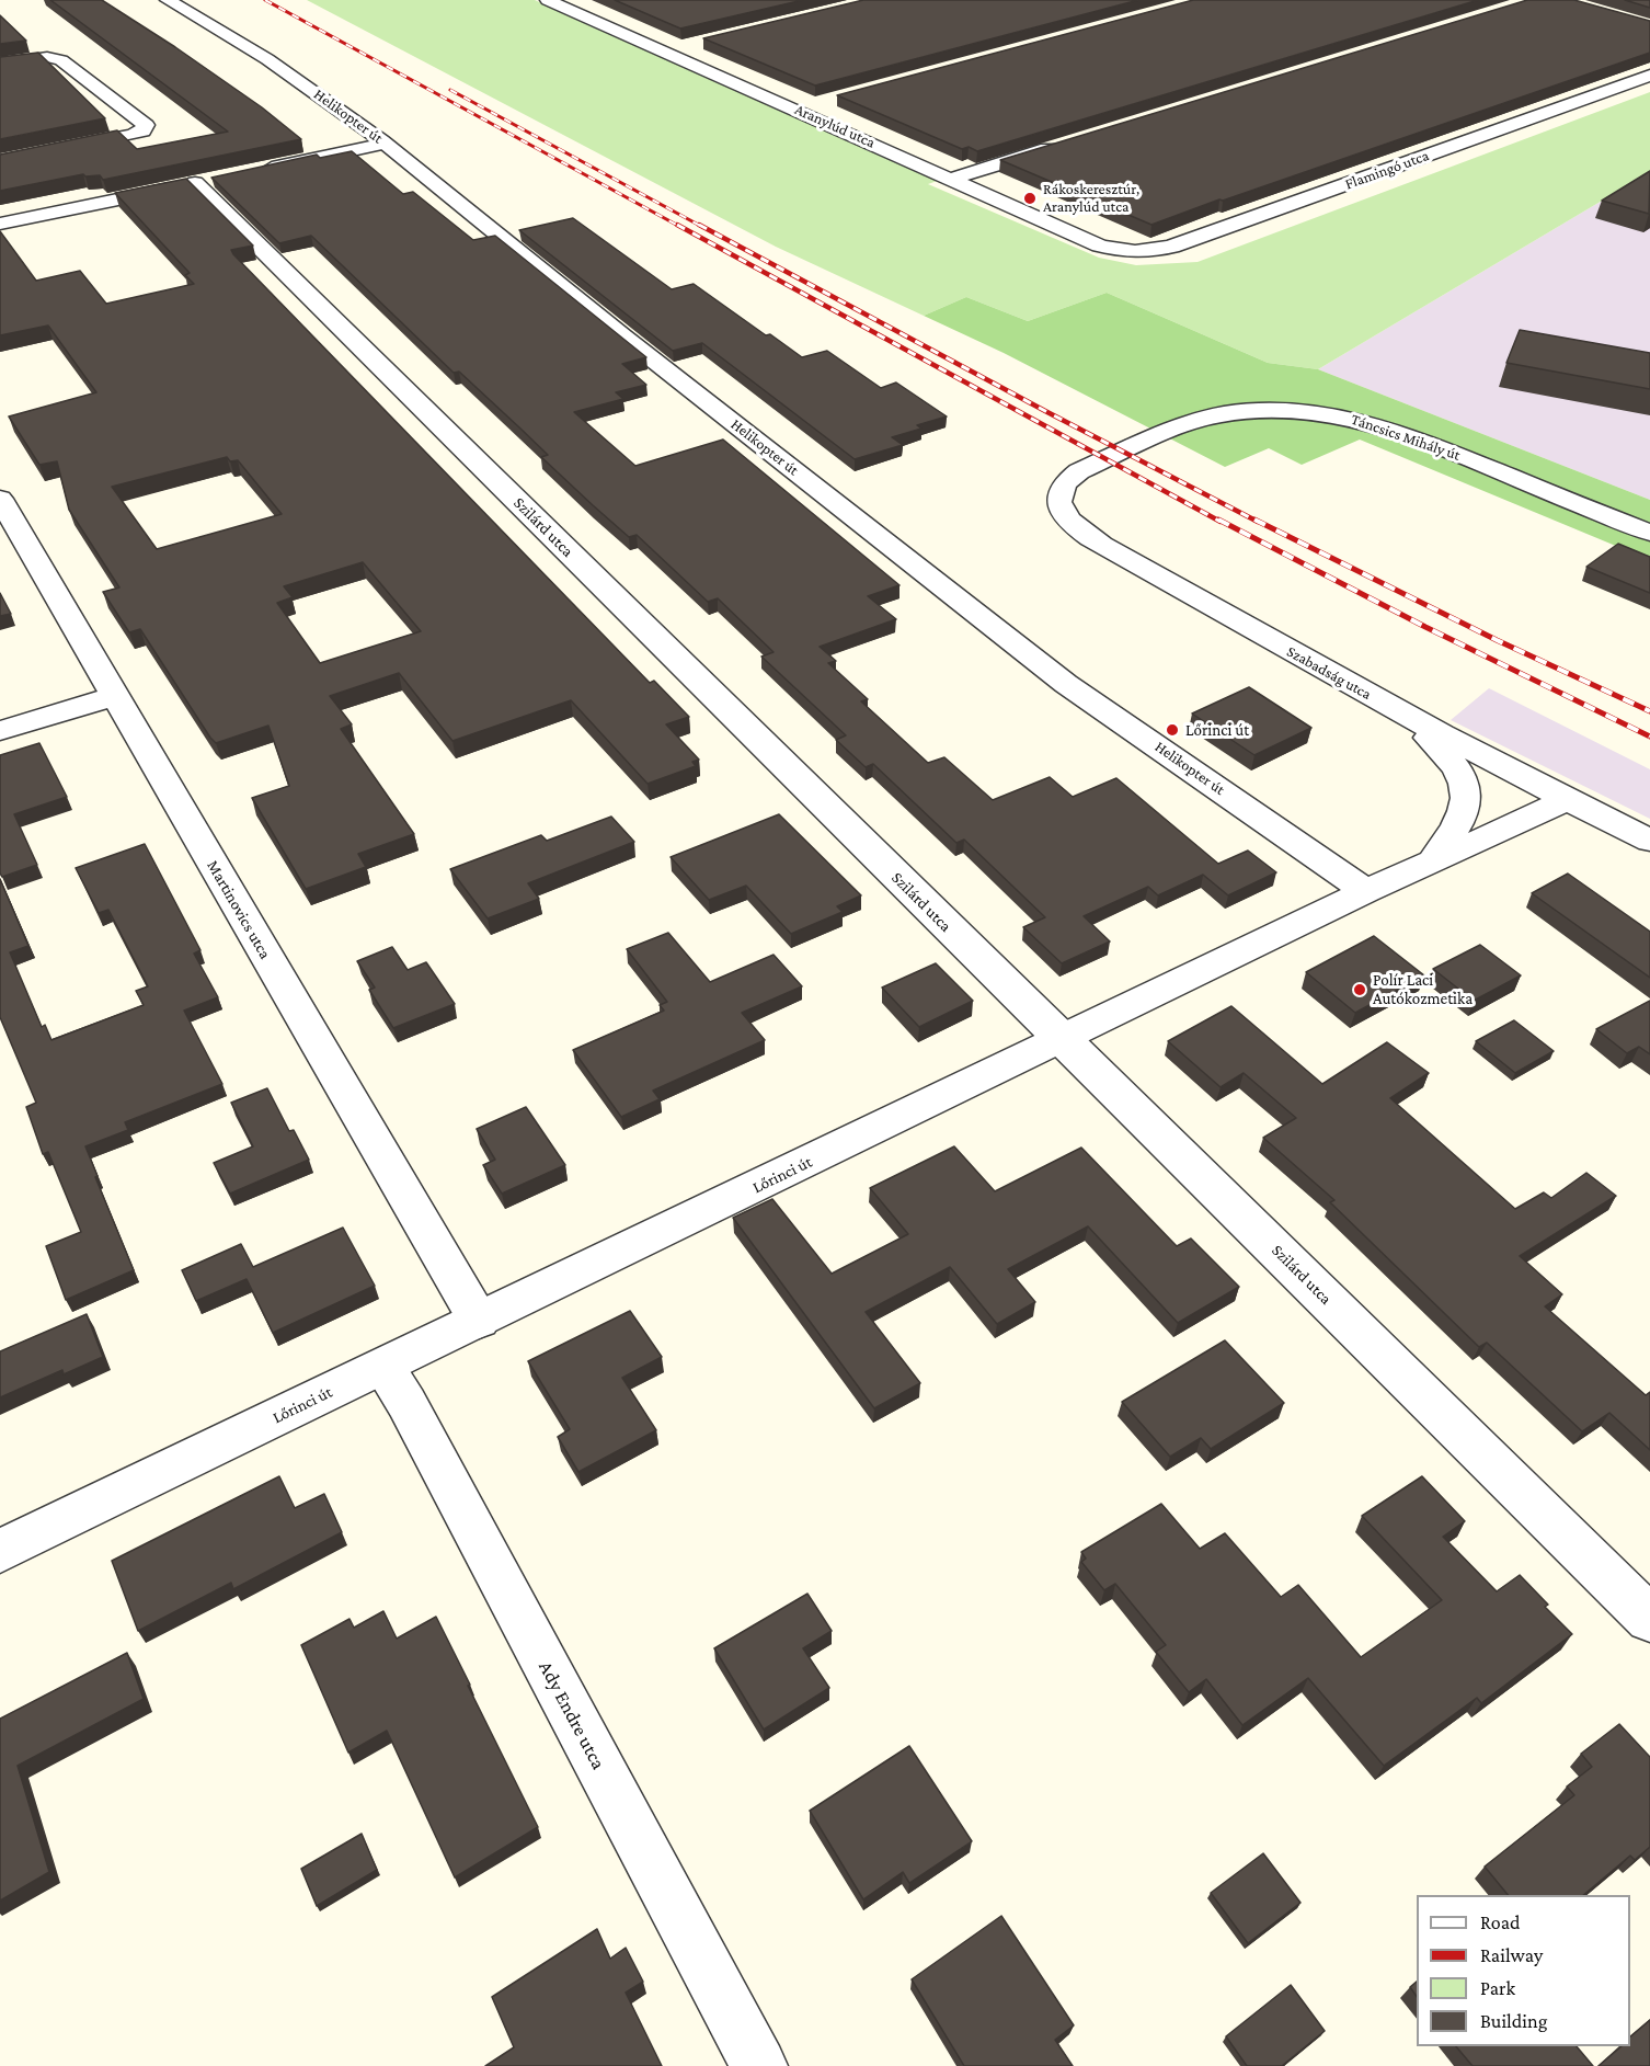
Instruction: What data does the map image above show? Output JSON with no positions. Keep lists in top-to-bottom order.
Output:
{
  "streets": {
    "street": [
      "Helikopter út",
      "Aranylúd utca",
      "Flamingó utca",
      "Táncsics Mihály út",
      "Szilárd utca",
      "Szabadság utca",
      "Martinovics utca",
      "Lőrinci út",
      "Ady Endre utca"
    ]
  },
  "crossings": [
    ["Helikopter út", "Lőrinci út"],
    ["Aranylúd utca", "Flamingó utca"],
    ["Táncsics Mihály út", "Szabadság utca"],
    ["Szilárd utca", "Lőrinci út"],
    ["Szabadság utca", "Lőrinci út"],
    ["Martinovics utca", "Lőrinci út"],
    ["Lőrinci út", "Ady Endre utca"]
  ],
  "places": ["Rákoskeresztúr, Aranylúd utca", "Lőrinci út", "Polír Laci Autókozmetika"],
  "legend": [
    "Road",
    "Railway",
    "Park",
    "Building"
  ]
}
